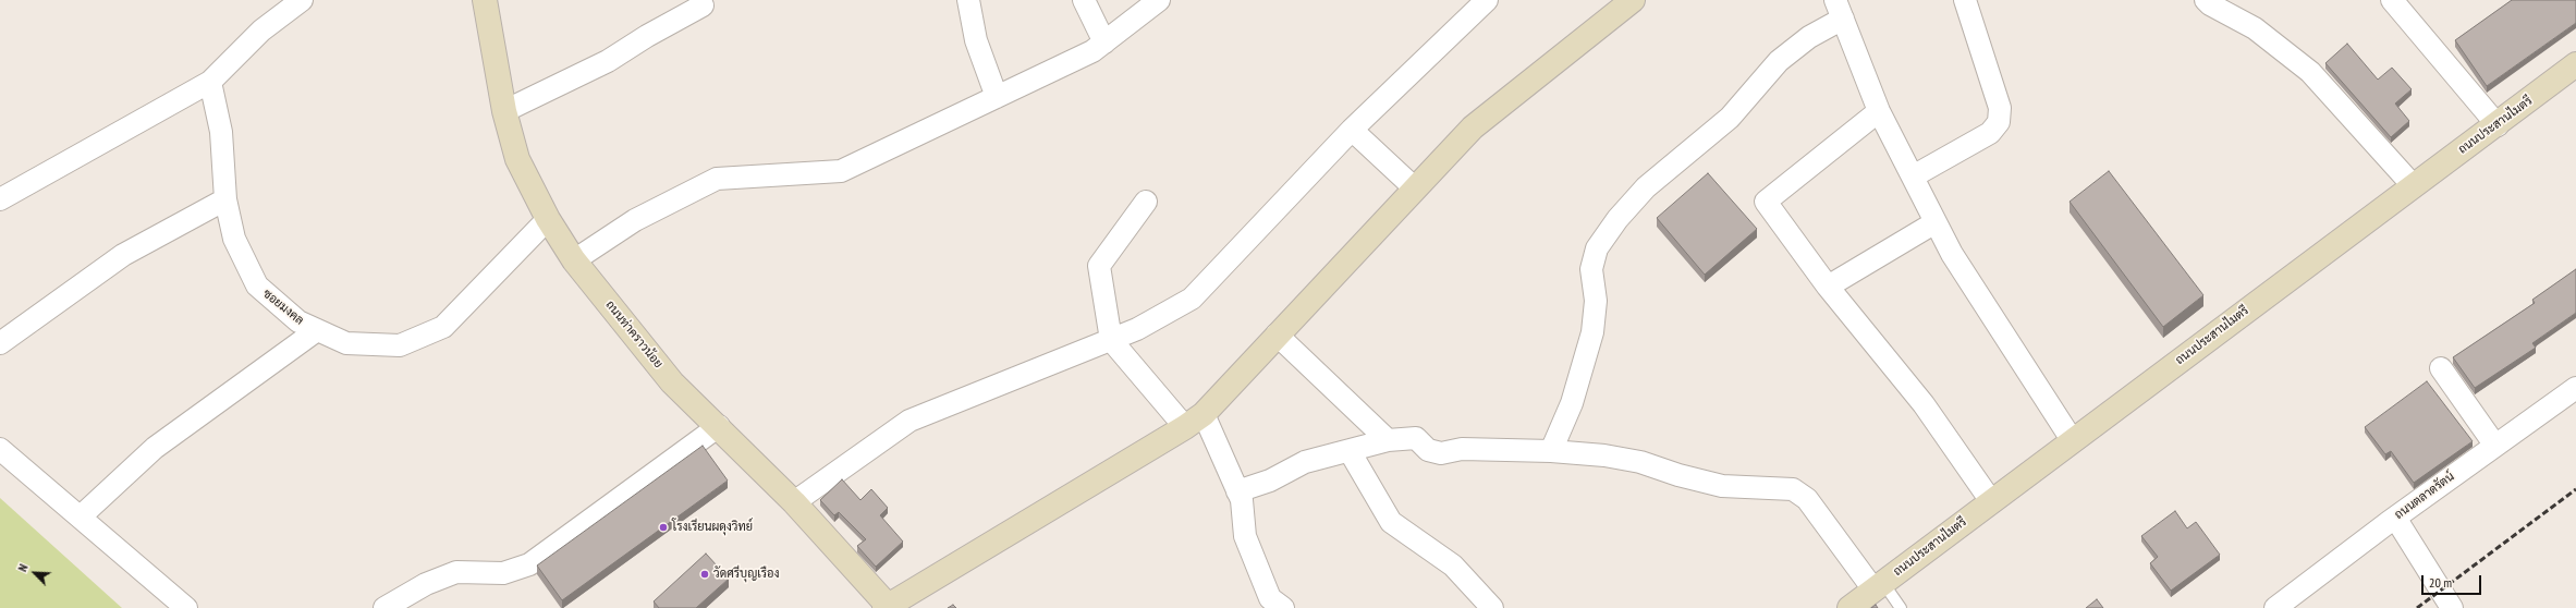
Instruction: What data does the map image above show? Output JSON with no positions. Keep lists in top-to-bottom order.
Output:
{
  "streets": {
    "street": [
      "ถนนประสานไมตรี",
      "ซอยมงคล",
      "ถนนท่าคราวน้อย",
      "ถนนตลาดรัตน์"
    ]
  },
  "crossings": [
    ["ซอยมงคล", "ถนนท่าคราวน้อย"]
  ],
  "places": ["โรงเรียนผดุงวิทย์", "วัดศรีบุญเรือง"],
  "scale_bar": "20 m",
  "north": "top left"
}
